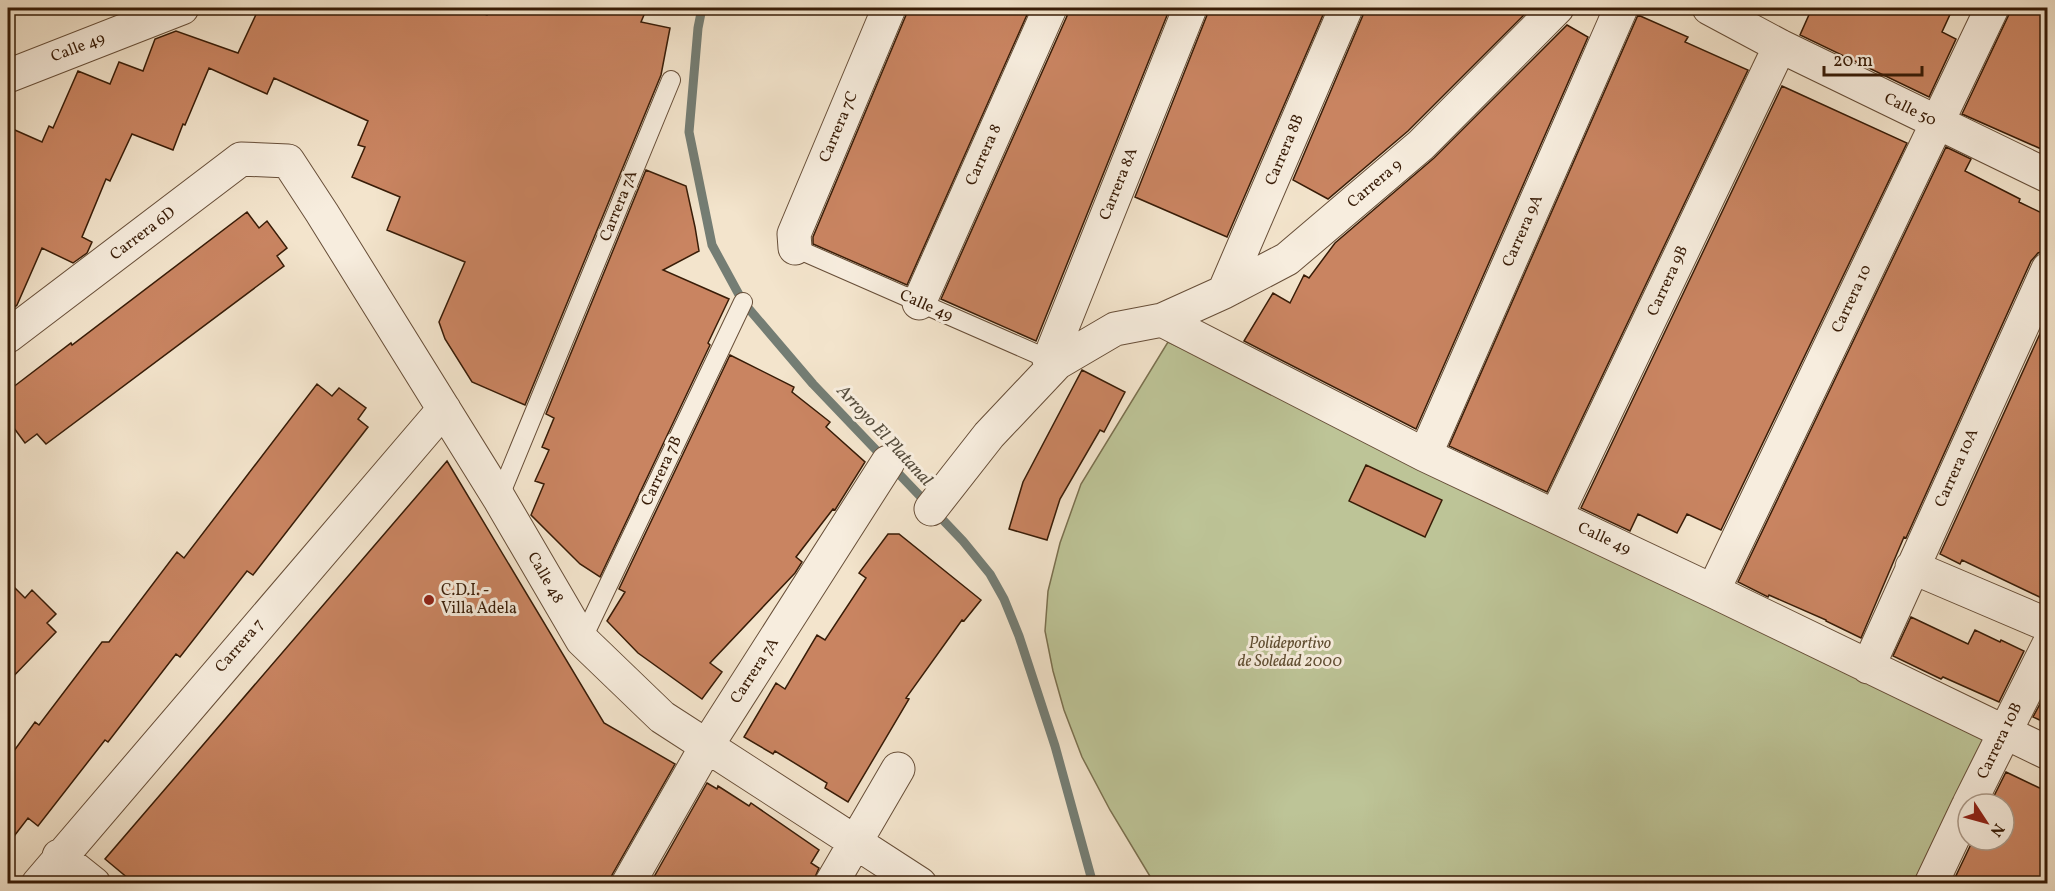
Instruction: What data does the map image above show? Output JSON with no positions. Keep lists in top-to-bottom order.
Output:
{
  "streets": {
    "street": [
      "Calle 49",
      "Calle 50",
      "Carrera 7C",
      "Carrera 8B",
      "Carrera 8",
      "Carrera 8A",
      "Carrera 9",
      "Carrera 7A",
      "Carrera 9A",
      "Carrera 6D",
      "Carrera 9B",
      "Carrera 10",
      "Carrera 10A",
      "Calle 48",
      "Carrera 7",
      "Carrera 10B"
    ],
    "lane": ["Carrera 7B"]
  },
  "crossings": [
    ["Calle 49", "Carrera 7C"],
    ["Calle 49", "Carrera 8"],
    ["Calle 49", "Carrera 8A"],
    ["Calle 49", "Carrera 9"],
    ["Calle 49", "Carrera 9A"],
    ["Calle 49", "Carrera 9B"],
    ["Calle 49", "Carrera 10"],
    ["Calle 49", "Carrera 10A"],
    ["Calle 49", "Carrera 10B"],
    ["Calle 50", "Carrera 9B"],
    ["Calle 50", "Carrera 10"],
    ["Carrera 8B", "Carrera 9"],
    ["Carrera 8A", "Carrera 9"],
    ["Carrera 7A", "Calle 48"],
    ["Carrera 6D", "Calle 48"],
    ["Carrera 7B", "Calle 48"],
    ["Calle 48", "Carrera 7"]
  ],
  "water": ["Arroyo El Platanal"],
  "parks": ["Polideportivo de Soledad 2000"],
  "places": ["C.D.I. - Villa Adela"],
  "scale_bar": "20 m",
  "north": "bottom right"
}
